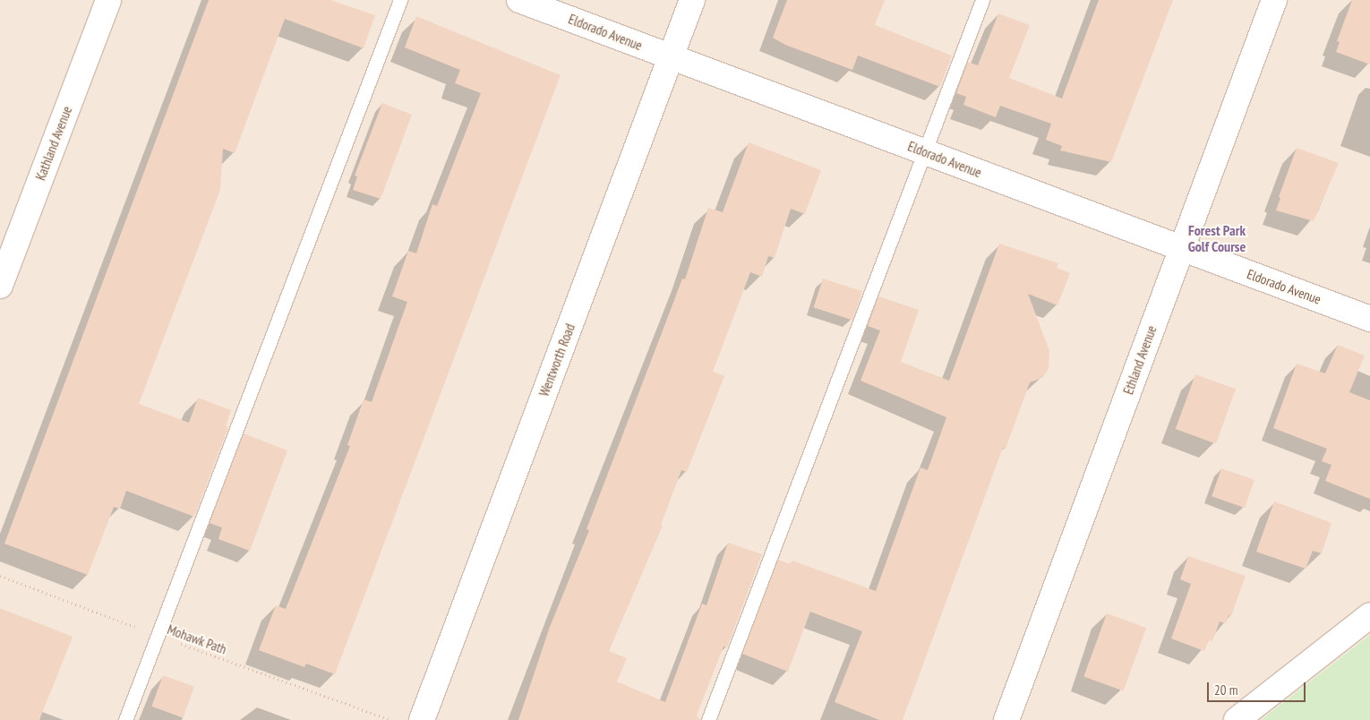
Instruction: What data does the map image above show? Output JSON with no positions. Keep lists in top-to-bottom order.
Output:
{
  "streets": {
    "street": [
      "Eldorado Avenue",
      "Kathland Avenue",
      "Wentworth Road",
      "Ethland Avenue"
    ],
    "path": ["Mohawk Path"]
  },
  "crossings": [
    ["Eldorado Avenue", "Wentworth Road"],
    ["Eldorado Avenue", "Ethland Avenue"]
  ],
  "districts": ["Forest Park Golf Course"],
  "scale_bar": "20 m"
}
